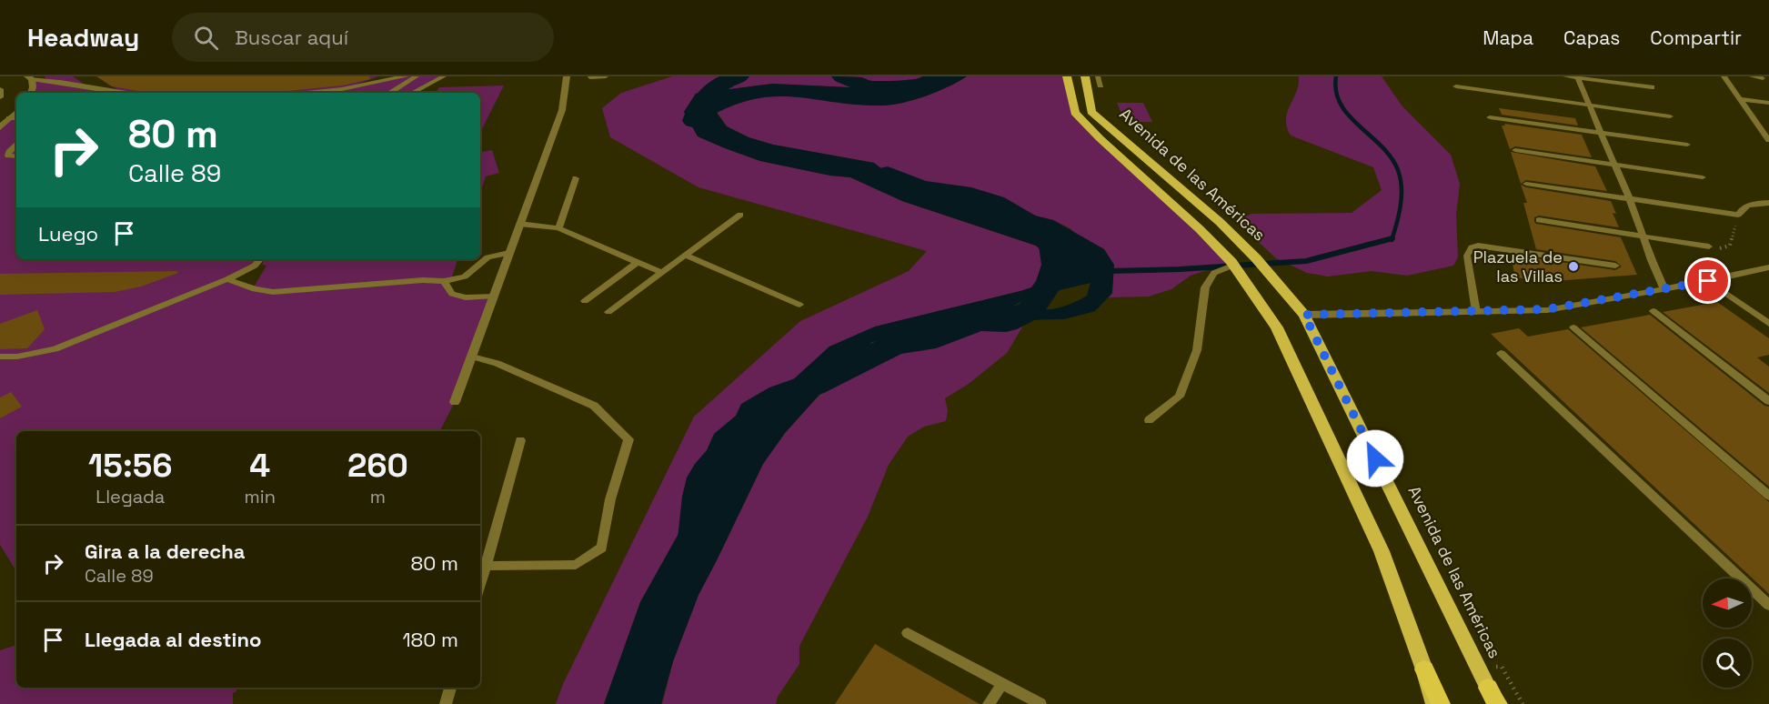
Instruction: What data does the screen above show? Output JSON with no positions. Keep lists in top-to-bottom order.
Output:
{
  "streets": {
    "highway": ["Avenida de las Américas"]
  },
  "places": ["Plazuela de las Villas"],
  "north": "left",
  "page": {
    "header": "Headway",
    "search": "Buscar aquí",
    "nav": ["Mapa", "Capas", "Compartir"],
    "turn": ["80 m", "Calle 89"],
    "then": "Luego",
    "eta": [
      "15:56",
      "Llegada",
      "4",
      "min",
      "260",
      "m"
    ],
    "list": [
      {
        "name": "Gira a la derecha",
        "note": "Calle 89",
        "value": "80 m"
      },
      {
        "name": "Llegada al destino",
        "value": "180 m"
      }
    ]
  }
}
